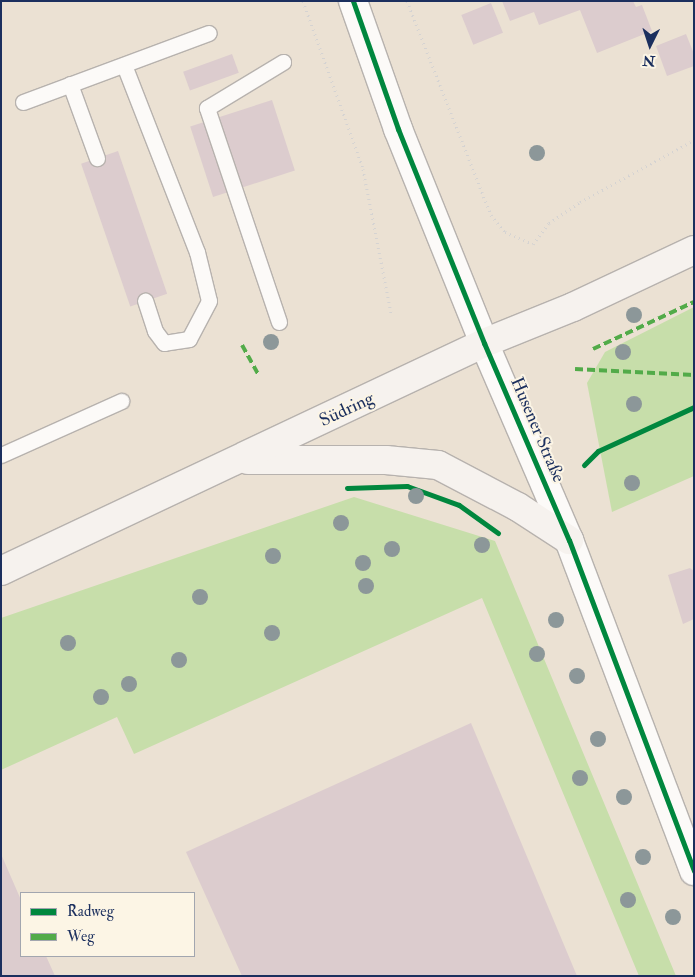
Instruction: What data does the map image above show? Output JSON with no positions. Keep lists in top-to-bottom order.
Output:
{
  "streets": {
    "main road": ["Südring"],
    "street": ["Husener Straße"]
  },
  "crossings": [
    ["Südring", "Husener Straße"]
  ],
  "legend": ["Radweg", "Weg"],
  "north": "bottom"
}
